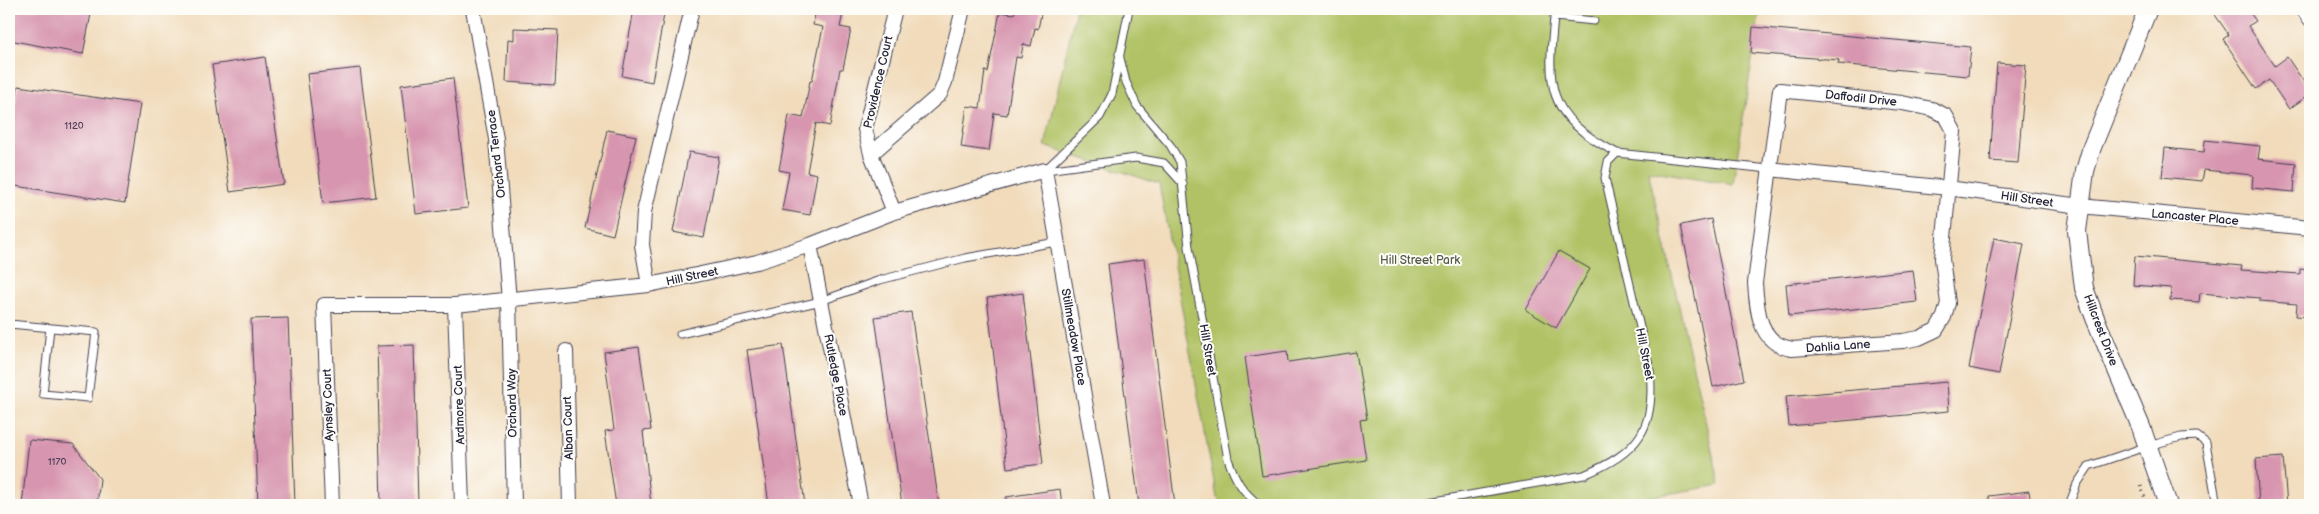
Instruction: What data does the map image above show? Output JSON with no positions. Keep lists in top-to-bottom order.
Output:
{
  "streets": {
    "street": [
      "Providence Court",
      "Daffodil Drive",
      "Orchard Terrace",
      "Hill Street",
      "Lancaster Place",
      "Hillcrest Drive",
      "Stillmeadow Place",
      "Dahlia Lane",
      "Rutledge Place",
      "Orchard Way",
      "Aynsley Court",
      "Ardmore Court",
      "Alban Court"
    ]
  },
  "crossings": [
    ["Providence Court", "Hill Street"],
    ["Daffodil Drive", "Hill Street"],
    ["Daffodil Drive", "Dahlia Lane"],
    ["Orchard Terrace", "Hill Street"],
    ["Orchard Terrace", "Orchard Way"],
    ["Hill Street", "Lancaster Place"],
    ["Hill Street", "Hillcrest Drive"],
    ["Hill Street", "Stillmeadow Place"],
    ["Hill Street", "Dahlia Lane"],
    ["Hill Street", "Rutledge Place"],
    ["Hill Street", "Orchard Way"],
    ["Hill Street", "Aynsley Court"],
    ["Hill Street", "Ardmore Court"],
    ["Lancaster Place", "Hillcrest Drive"]
  ],
  "parks": ["Hill Street Park"],
  "house_numbers": ["1120", "1170"]
}
